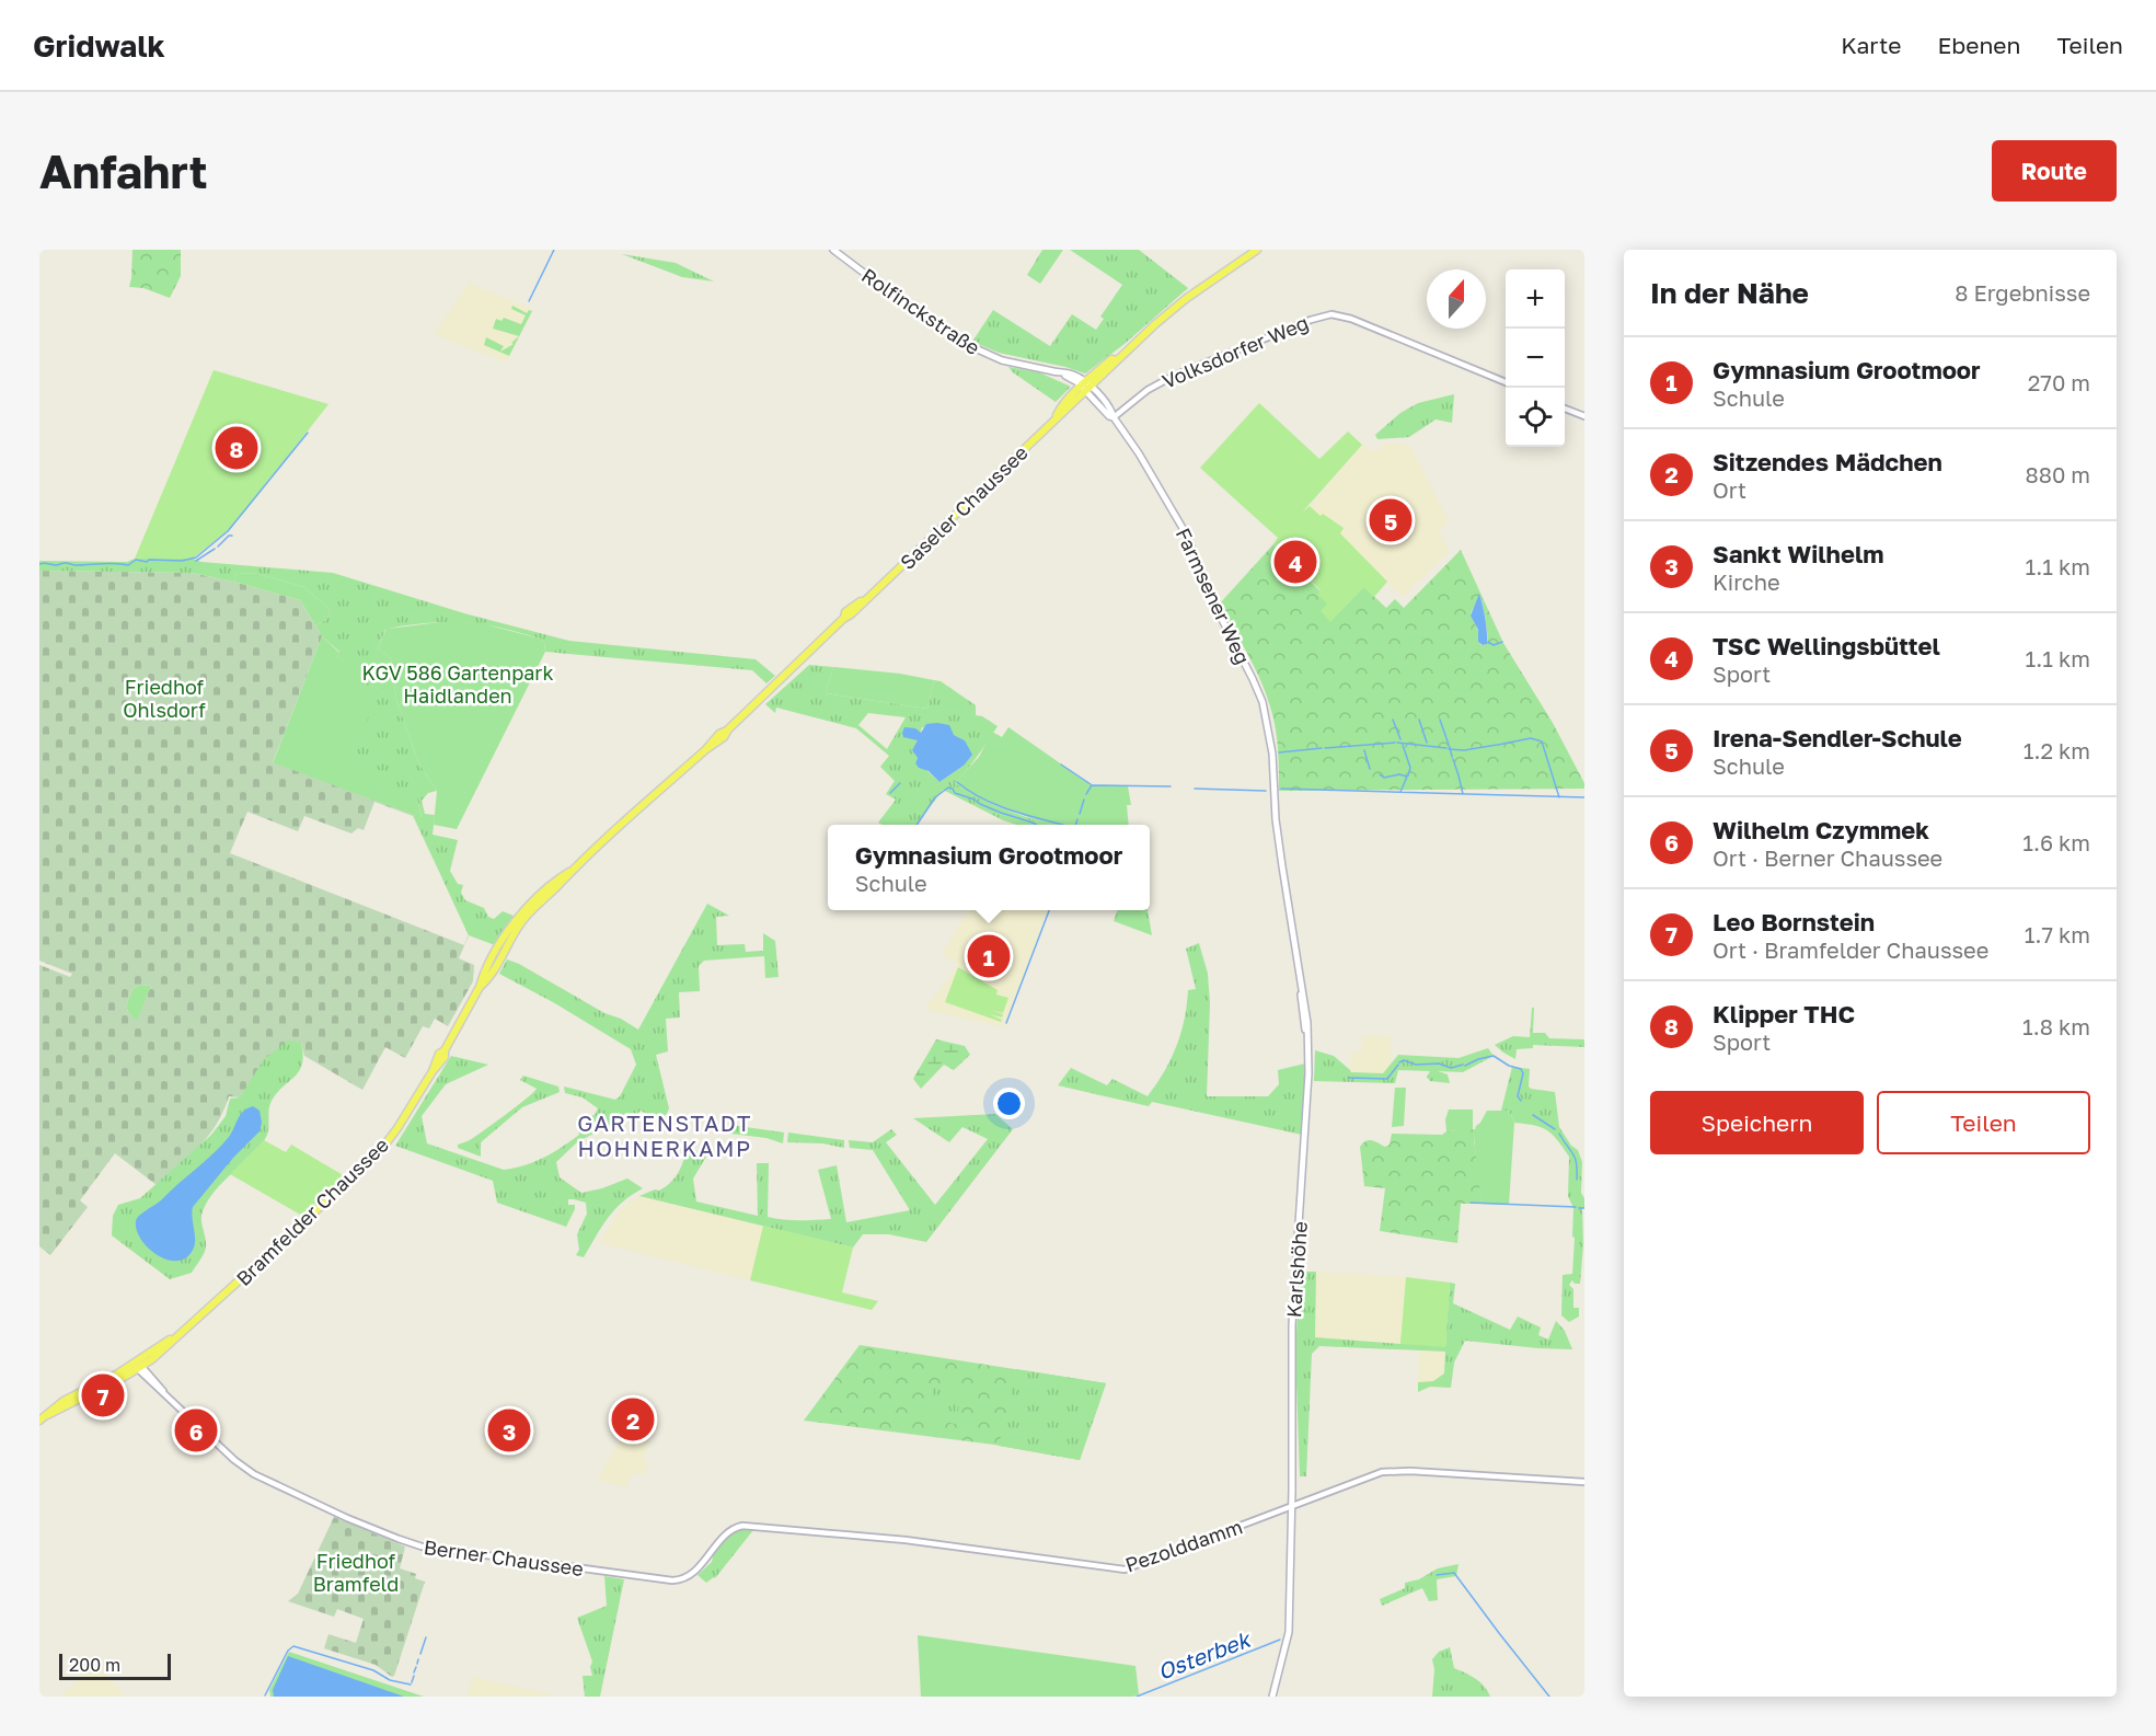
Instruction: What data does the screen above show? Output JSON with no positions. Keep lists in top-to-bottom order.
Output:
{
  "streets": {
    "main road": [
      "Rolfinckstraße",
      "Saseler Chaussee",
      "Farmsener Weg",
      "Bramfelder Chaussee",
      "Karlshöhe"
    ],
    "street": ["Volksdorfer Weg", "Pezolddamm", "Berner Chaussee"]
  },
  "crossings": [
    ["Rolfinckstraße", "Saseler Chaussee"],
    ["Rolfinckstraße", "Farmsener Weg"],
    ["Volksdorfer Weg", "Farmsener Weg"],
    ["Saseler Chaussee", "Farmsener Weg"],
    ["Saseler Chaussee", "Bramfelder Chaussee"],
    ["Farmsener Weg", "Karlshöhe"],
    ["Bramfelder Chaussee", "Berner Chaussee"],
    ["Karlshöhe", "Pezolddamm"],
    ["Pezolddamm", "Berner Chaussee"]
  ],
  "districts": ["GARTENSTADT HOHNERKAMP"],
  "water": ["Osterbek"],
  "parks": ["KGV 586 Gartenpark Haidlanden", "Friedhof Ohlsdorf", "Friedhof Bramfeld"],
  "scale_bar": "200 m",
  "north": "top",
  "page": {
    "header": "Gridwalk",
    "nav": ["Karte", "Ebenen", "Teilen"],
    "buttons": [
      "Route",
      ["Speichern", "Teilen"]
    ],
    "title": "Anfahrt",
    "heading": ["In der Nähe", "8 Ergebnisse"],
    "map_buttons": ["+", "−"],
    "list": [
      {
        "mark": "1",
        "name": "Gymnasium Grootmoor",
        "note": "Schule",
        "value": "270 m"
      },
      {
        "mark": "2",
        "name": "Sitzendes Mädchen",
        "note": "Ort",
        "value": "880 m"
      },
      {
        "mark": "3",
        "name": "Sankt Wilhelm",
        "note": "Kirche",
        "value": "1.1 km"
      },
      {
        "mark": "4",
        "name": "TSC Wellingsbüttel",
        "note": "Sport",
        "value": "1.1 km"
      },
      {
        "mark": "5",
        "name": "Irena-Sendler-Schule",
        "note": "Schule",
        "value": "1.2 km"
      },
      {
        "mark": "6",
        "name": "Wilhelm Czymmek",
        "note": "Ort · Berner Chaussee",
        "value": "1.6 km"
      },
      {
        "mark": "7",
        "name": "Leo Bornstein",
        "note": "Ort · Bramfelder Chaussee",
        "value": "1.7 km"
      },
      {
        "mark": "8",
        "name": "Klipper THC",
        "note": "Sport",
        "value": "1.8 km"
      }
    ],
    "pins": [
      "8",
      "5",
      "4",
      "1",
      "7",
      "2",
      "3",
      "6"
    ],
    "popup": ["Gymnasium Grootmoor", "Schule"],
    "scale": "200 m"
  }
}
